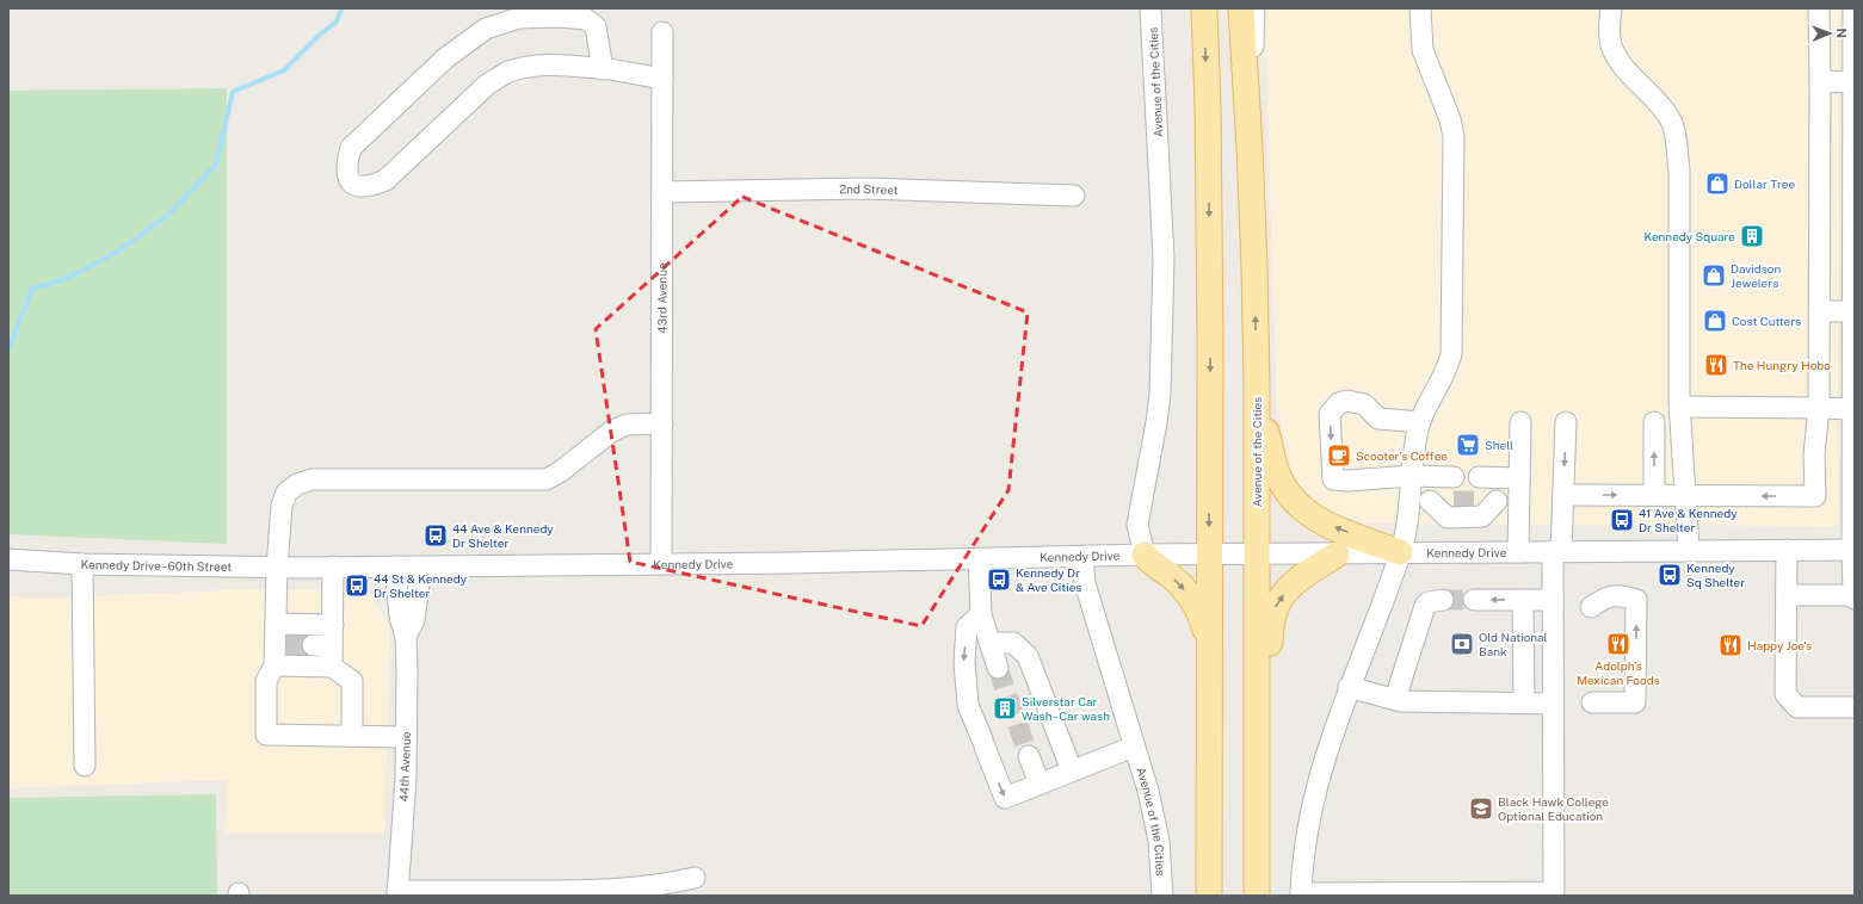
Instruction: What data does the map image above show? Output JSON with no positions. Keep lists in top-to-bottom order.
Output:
{
  "streets": {
    "main road": ["Avenue of the Cities"],
    "street": [
      "2nd Street",
      "43rd Avenue",
      "Kennedy Drive",
      "Kennedy Drive - 60th Street",
      "44th Avenue"
    ]
  },
  "crossings": [
    ["Avenue of the Cities", "Kennedy Drive"],
    ["2nd Street", "43rd Avenue"],
    ["43rd Avenue", "Kennedy Drive"],
    ["Kennedy Drive", "Kennedy Drive - 60th Street"],
    ["Kennedy Drive", "44th Avenue"]
  ],
  "places": {
    "shop": ["Dollar Tree", "Davidson Jewelers", "Cost Cutters"],
    "building": ["Kennedy Square", "Silverstar Car Wash - Car wash"],
    "restaurant": ["The Hungry Hobo", "Adolph's Mexican Foods", "Happy Joe's"],
    "supermarket": ["Shell"],
    "cafe": ["Scooter's Coffee"],
    "bus stop": [
      "41 Ave & Kennedy Dr Shelter",
      "44 Ave & Kennedy Dr Shelter",
      "Kennedy Sq Shelter",
      "Kennedy Dr & Ave Cities",
      "44 St & Kennedy Dr Shelter"
    ],
    "bank": ["Old National Bank"],
    "school or university": ["Black Hawk College Optional Education"]
  },
  "north": "right"
}
